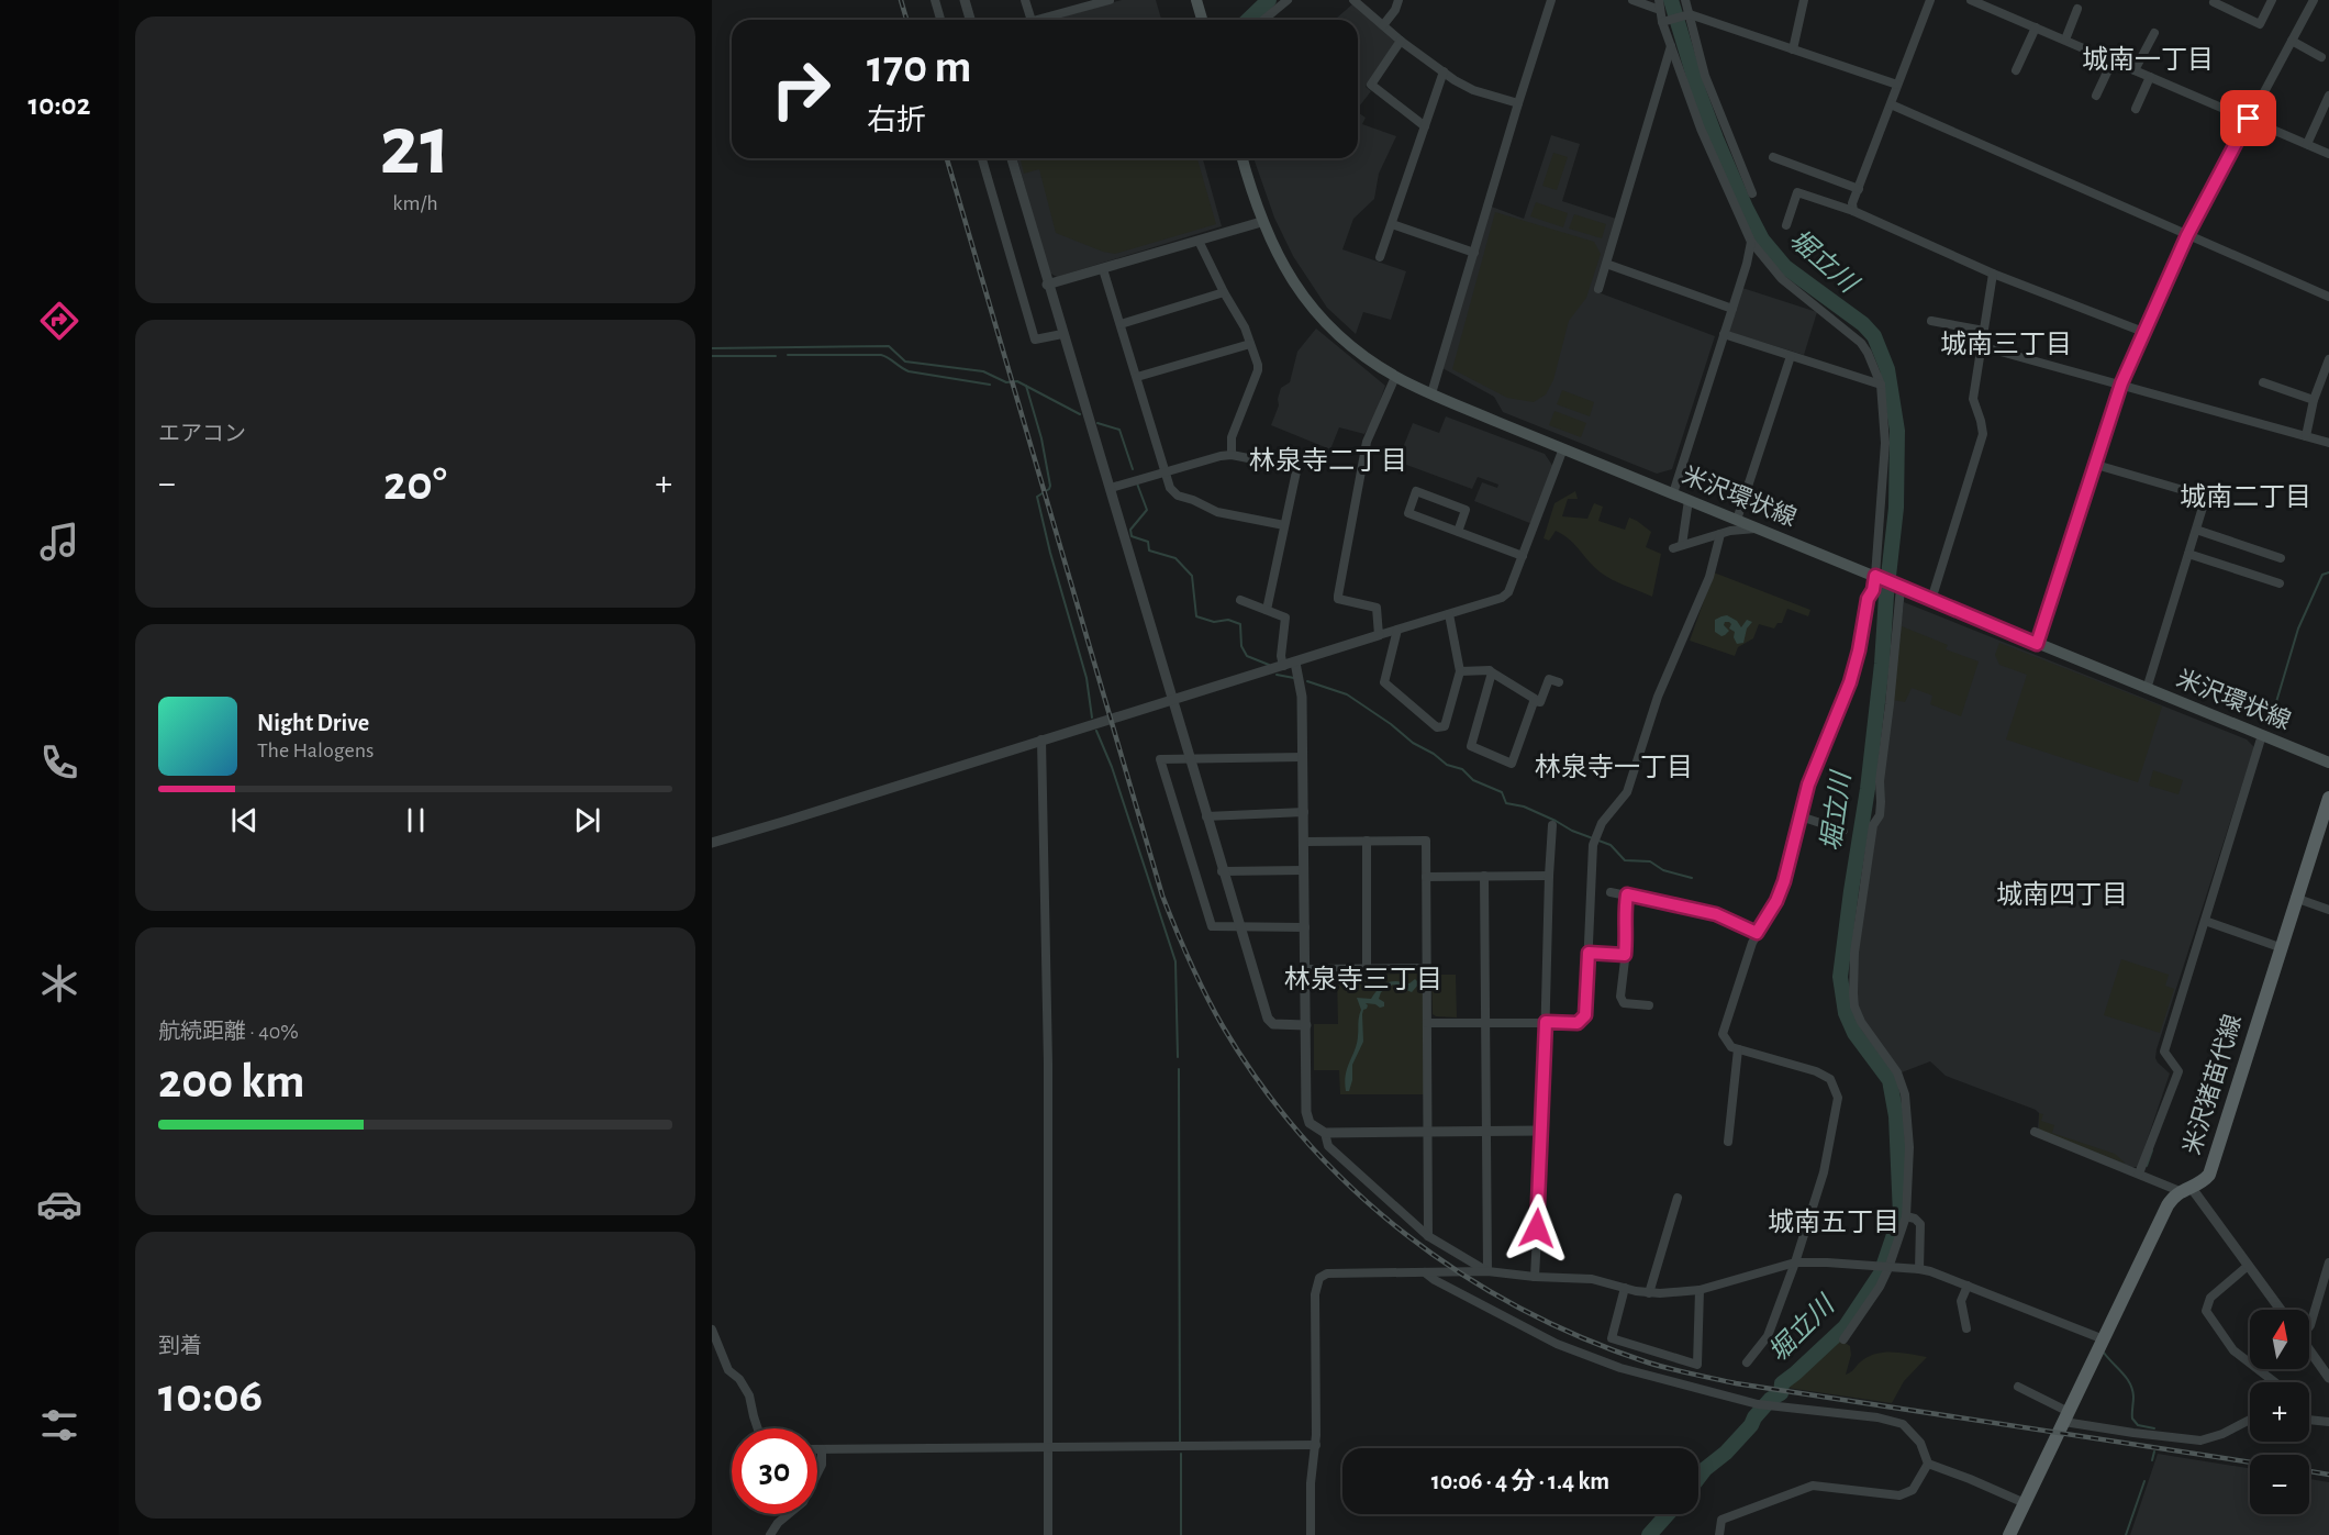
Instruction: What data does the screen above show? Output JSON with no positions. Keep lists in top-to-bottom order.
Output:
{
  "streets": {
    "main road": ["米沢環状線", "米沢猪苗代線"]
  },
  "districts": [
    "城南一丁目",
    "城南三丁目",
    "林泉寺二丁目",
    "城南二丁目",
    "林泉寺一丁目",
    "城南四丁目",
    "林泉寺三丁目",
    "城南五丁目"
  ],
  "water": ["堀立川"],
  "north": "top",
  "page": {
    "tabs": "10:02",
    "tile": [
      ["21", "km/h"],
      "エアコン",
      ["航続距離 · 40%", "200 km"],
      ["到着", "10:06"]
    ],
    "turn": ["170 m", "右折"],
    "heat": ["−", "20°", "+"],
    "song": ["Night Drive", "The Halogens"],
    "map_buttons": ["+", "−"],
    "limit": "30",
    "trip": "10:06 · 4 分 · 1.4 km"
  }
}
